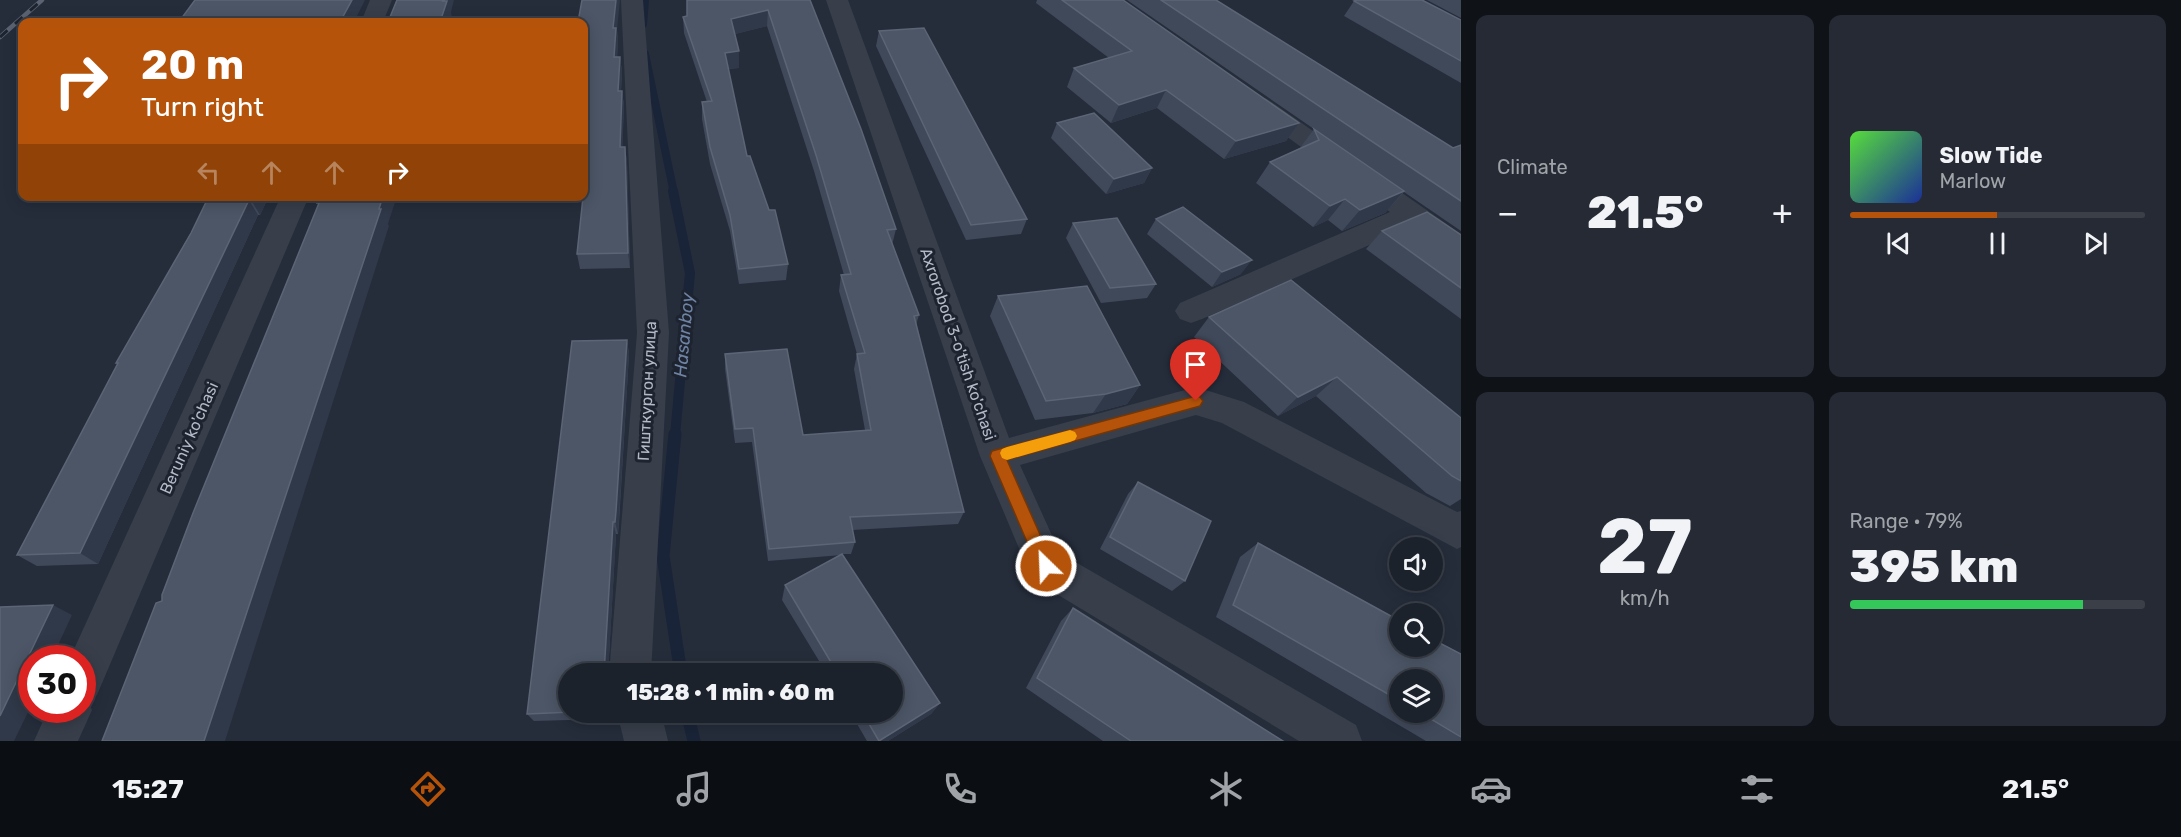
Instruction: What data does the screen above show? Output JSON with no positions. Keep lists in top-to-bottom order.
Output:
{
  "streets": {
    "street": ["Axrorobod 3-o'tish ko'chasi", "Гишткургон улица", "Beruniy ko'chasi"]
  },
  "water": ["Hasanboy"],
  "page": {
    "tile": [
      "Climate",
      ["27", "km/h"],
      ["Range · 79%", "395 km"]
    ],
    "turn": ["20 m", "Turn right"],
    "song": ["Slow Tide", "Marlow"],
    "heat": ["−", "21.5°", "+"],
    "limit": "30",
    "trip": "15:28 · 1 min · 60 m",
    "tabs": ["15:27", "21.5°"]
  }
}
